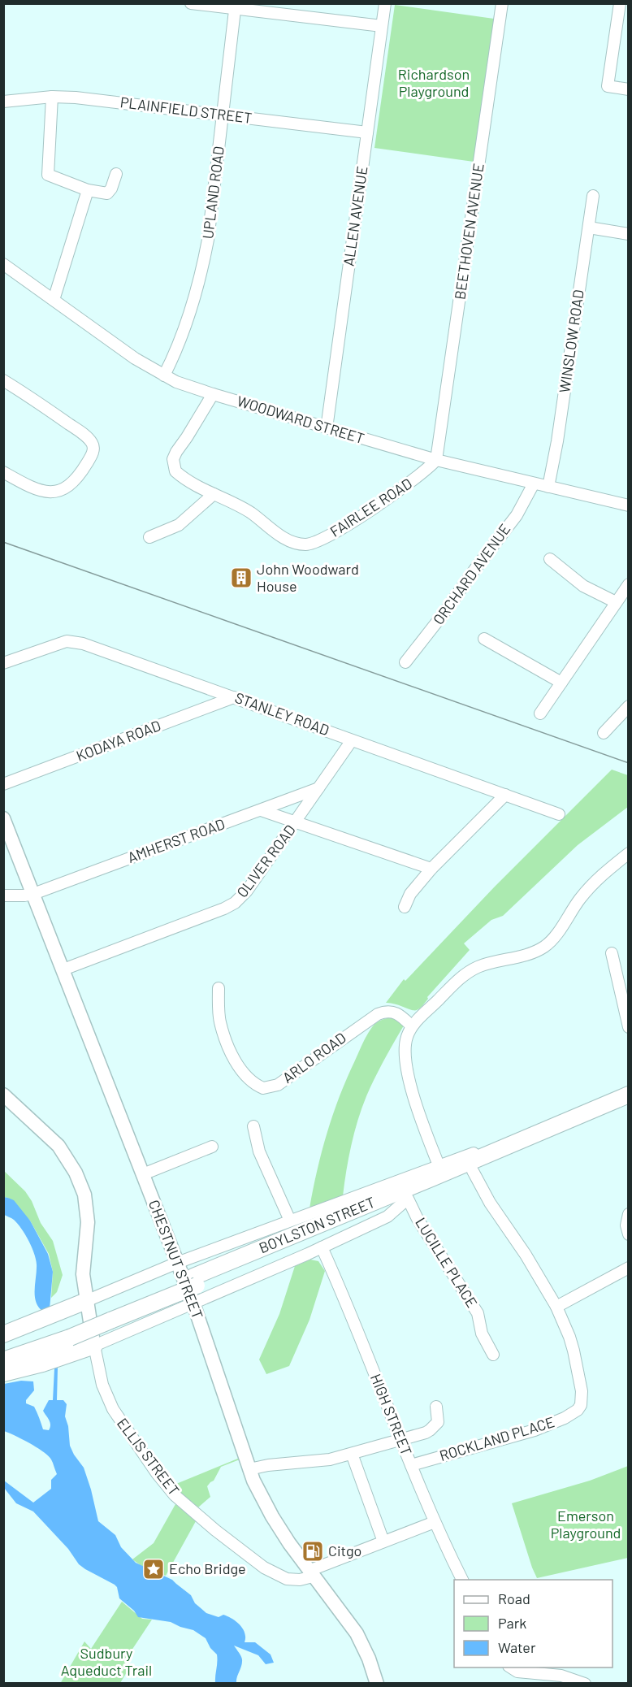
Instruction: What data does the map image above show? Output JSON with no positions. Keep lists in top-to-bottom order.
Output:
{
  "streets": {
    "highway": ["BOYLSTON STREET"],
    "main road": ["CHESTNUT STREET"],
    "street": [
      "PLAINFIELD STREET",
      "UPLAND ROAD",
      "ALLEN AVENUE",
      "BEETHOVEN AVENUE",
      "WINSLOW ROAD",
      "WOODWARD STREET",
      "FAIRLEE ROAD",
      "ORCHARD AVENUE",
      "STANLEY ROAD",
      "KODAYA ROAD",
      "AMHERST ROAD",
      "OLIVER ROAD",
      "ARLO ROAD",
      "LUCILLE PLACE",
      "HIGH STREET",
      "ROCKLAND PLACE",
      "ELLIS STREET"
    ]
  },
  "crossings": [
    ["PLAINFIELD STREET", "UPLAND ROAD"],
    ["PLAINFIELD STREET", "ALLEN AVENUE"],
    ["UPLAND ROAD", "WOODWARD STREET"],
    ["ALLEN AVENUE", "WOODWARD STREET"],
    ["BEETHOVEN AVENUE", "WOODWARD STREET"],
    ["BEETHOVEN AVENUE", "FAIRLEE ROAD"],
    ["WINSLOW ROAD", "WOODWARD STREET"],
    ["WOODWARD STREET", "FAIRLEE ROAD"],
    ["WOODWARD STREET", "ORCHARD AVENUE"],
    ["STANLEY ROAD", "KODAYA ROAD"],
    ["STANLEY ROAD", "OLIVER ROAD"],
    ["AMHERST ROAD", "OLIVER ROAD"],
    ["AMHERST ROAD", "CHESTNUT STREET"],
    ["OLIVER ROAD", "CHESTNUT STREET"],
    ["BOYLSTON STREET", "LUCILLE PLACE"],
    ["BOYLSTON STREET", "ROCKLAND PLACE"],
    ["CHESTNUT STREET", "ELLIS STREET"],
    ["HIGH STREET", "ROCKLAND PLACE"],
    ["HIGH STREET", "ELLIS STREET"]
  ],
  "parks": ["Richardson Playground", "Emerson Playground", "Sudbury Aqueduct Trail"],
  "places": {
    "building": ["John Woodward House"],
    "fuel station": ["Citgo"],
    "place": ["Echo Bridge"]
  },
  "legend": ["Road", "Park", "Water"]
}
